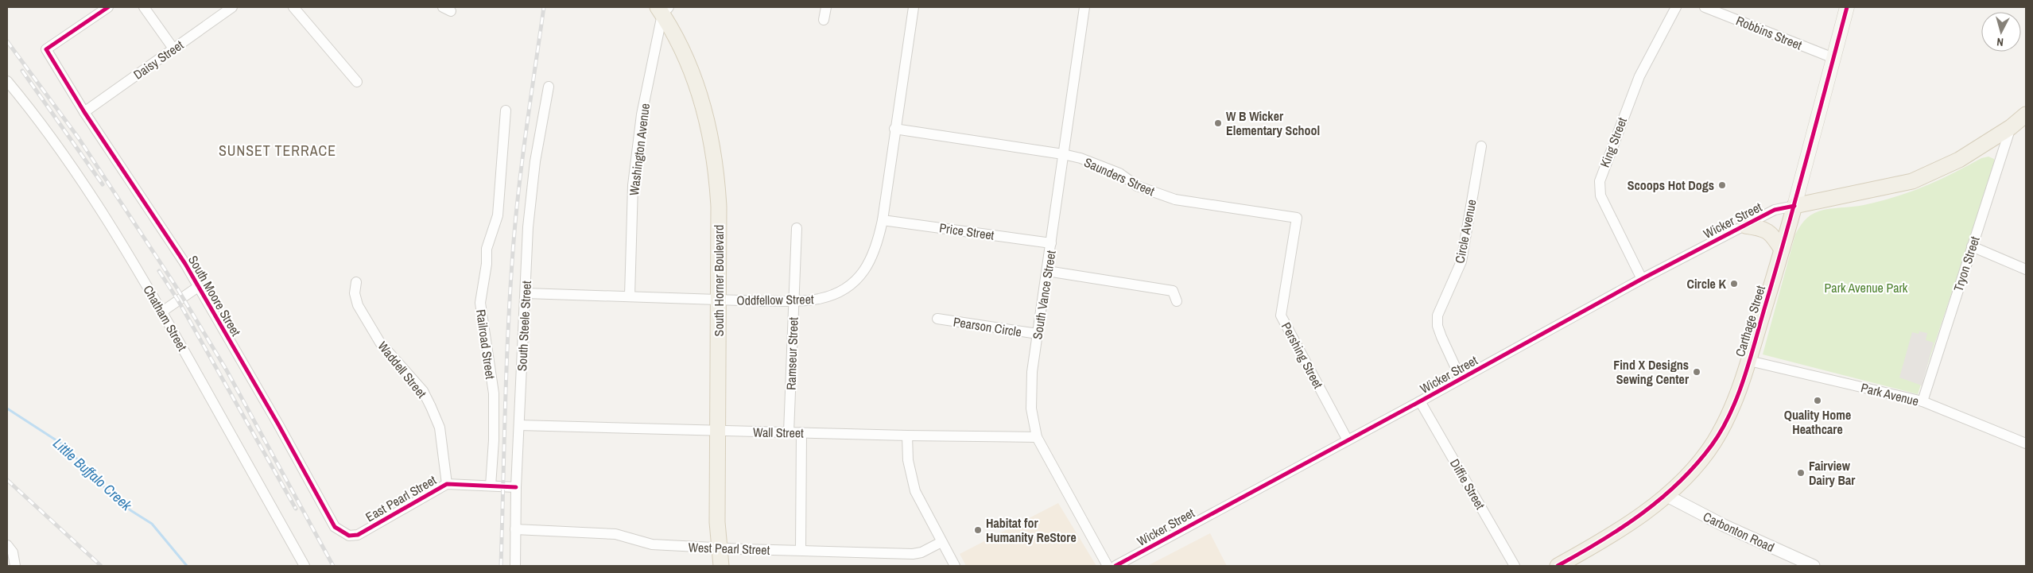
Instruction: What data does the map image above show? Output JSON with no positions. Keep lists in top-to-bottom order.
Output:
{
  "streets": {
    "main road": ["Wicker Street", "South Horner Boulevard", "Carthage Street"],
    "street": [
      "Robbins Street",
      "Daisy Street",
      "King Street",
      "Washington Avenue",
      "Saunders Street",
      "Price Street",
      "Circle Avenue",
      "Tryon Street",
      "South Vance Street",
      "South Moore Street",
      "Oddfellow Street",
      "Chatham Street",
      "South Steele Street",
      "Pearson Circle",
      "Railroad Street",
      "Ramseur Street",
      "Pershing Street",
      "Waddell Street",
      "Park Avenue",
      "Wall Street",
      "Diffie Street",
      "East Pearl Street",
      "Carbonton Road",
      "West Pearl Street"
    ]
  },
  "crossings": [
    ["Robbins Street", "Carthage Street"],
    ["Daisy Street", "South Moore Street"],
    ["King Street", "Wicker Street"],
    ["Washington Avenue", "South Horner Boulevard"],
    ["Washington Avenue", "Oddfellow Street"],
    ["Saunders Street", "South Vance Street"],
    ["Saunders Street", "Oddfellow Street"],
    ["Saunders Street", "Pershing Street"],
    ["Wicker Street", "Circle Avenue"],
    ["Wicker Street", "Tryon Street"],
    ["Wicker Street", "Carthage Street"],
    ["Wicker Street", "Pershing Street"],
    ["Wicker Street", "Diffie Street"],
    ["Price Street", "South Vance Street"],
    ["Price Street", "Oddfellow Street"],
    ["Tryon Street", "Park Avenue"],
    ["South Horner Boulevard", "Oddfellow Street"],
    ["South Horner Boulevard", "Wall Street"],
    ["South Horner Boulevard", "West Pearl Street"],
    ["South Vance Street", "Pearson Circle"],
    ["South Vance Street", "Wall Street"],
    ["South Moore Street", "East Pearl Street"],
    ["Oddfellow Street", "South Steele Street"],
    ["Oddfellow Street", "Ramseur Street"],
    ["Carthage Street", "Park Avenue"],
    ["Carthage Street", "Carbonton Road"],
    ["South Steele Street", "Wall Street"],
    ["South Steele Street", "East Pearl Street"],
    ["South Steele Street", "West Pearl Street"],
    ["Railroad Street", "East Pearl Street"],
    ["Ramseur Street", "Wall Street"],
    ["Waddell Street", "East Pearl Street"]
  ],
  "districts": ["SUNSET TERRACE"],
  "water": ["Little Buffalo Creek"],
  "parks": ["Park Avenue Park"],
  "places": [
    "W B Wicker Elementary School",
    "Scoops Hot Dogs",
    "Circle K",
    "Find X Designs Sewing Center",
    "Quality Home Heathcare",
    "Fairview Dairy Bar",
    "Habitat for Humanity ReStore"
  ],
  "north": "bottom"
}
